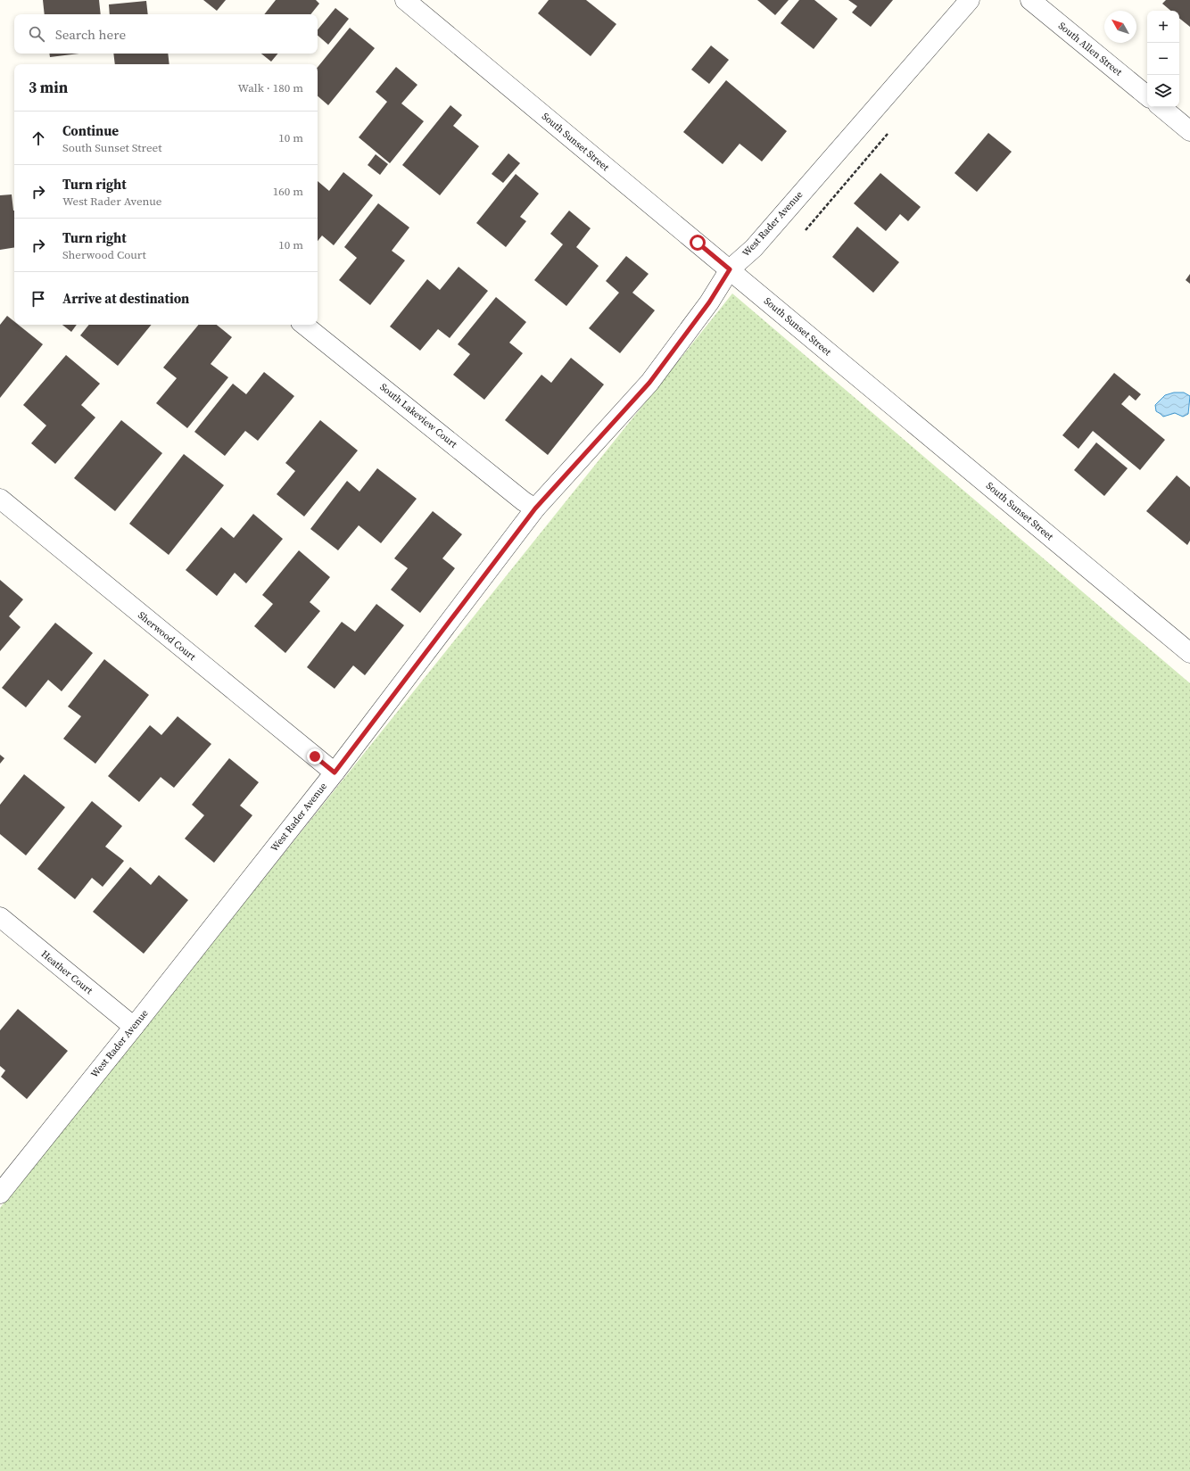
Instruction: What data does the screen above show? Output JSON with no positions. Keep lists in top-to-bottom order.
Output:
{
  "streets": {
    "street": [
      "South Allen Street",
      "South Sunset Street",
      "West Rader Avenue",
      "South Lakeview Court",
      "Sherwood Court",
      "Heather Court"
    ]
  },
  "crossings": [
    ["South Sunset Street", "West Rader Avenue"],
    ["West Rader Avenue", "South Lakeview Court"],
    ["West Rader Avenue", "Sherwood Court"],
    ["West Rader Avenue", "Heather Court"]
  ],
  "north": "top left",
  "page": {
    "map_buttons": ["+", "−"],
    "search": "Search here",
    "heading": ["3 min", "Walk · 180 m"],
    "list": [
      ["Continue", "South Sunset Street", "10 m"],
      ["Turn right", "West Rader Avenue", "160 m"],
      ["Turn right", "Sherwood Court", "10 m"],
      "Arrive at destination"
    ]
  }
}
